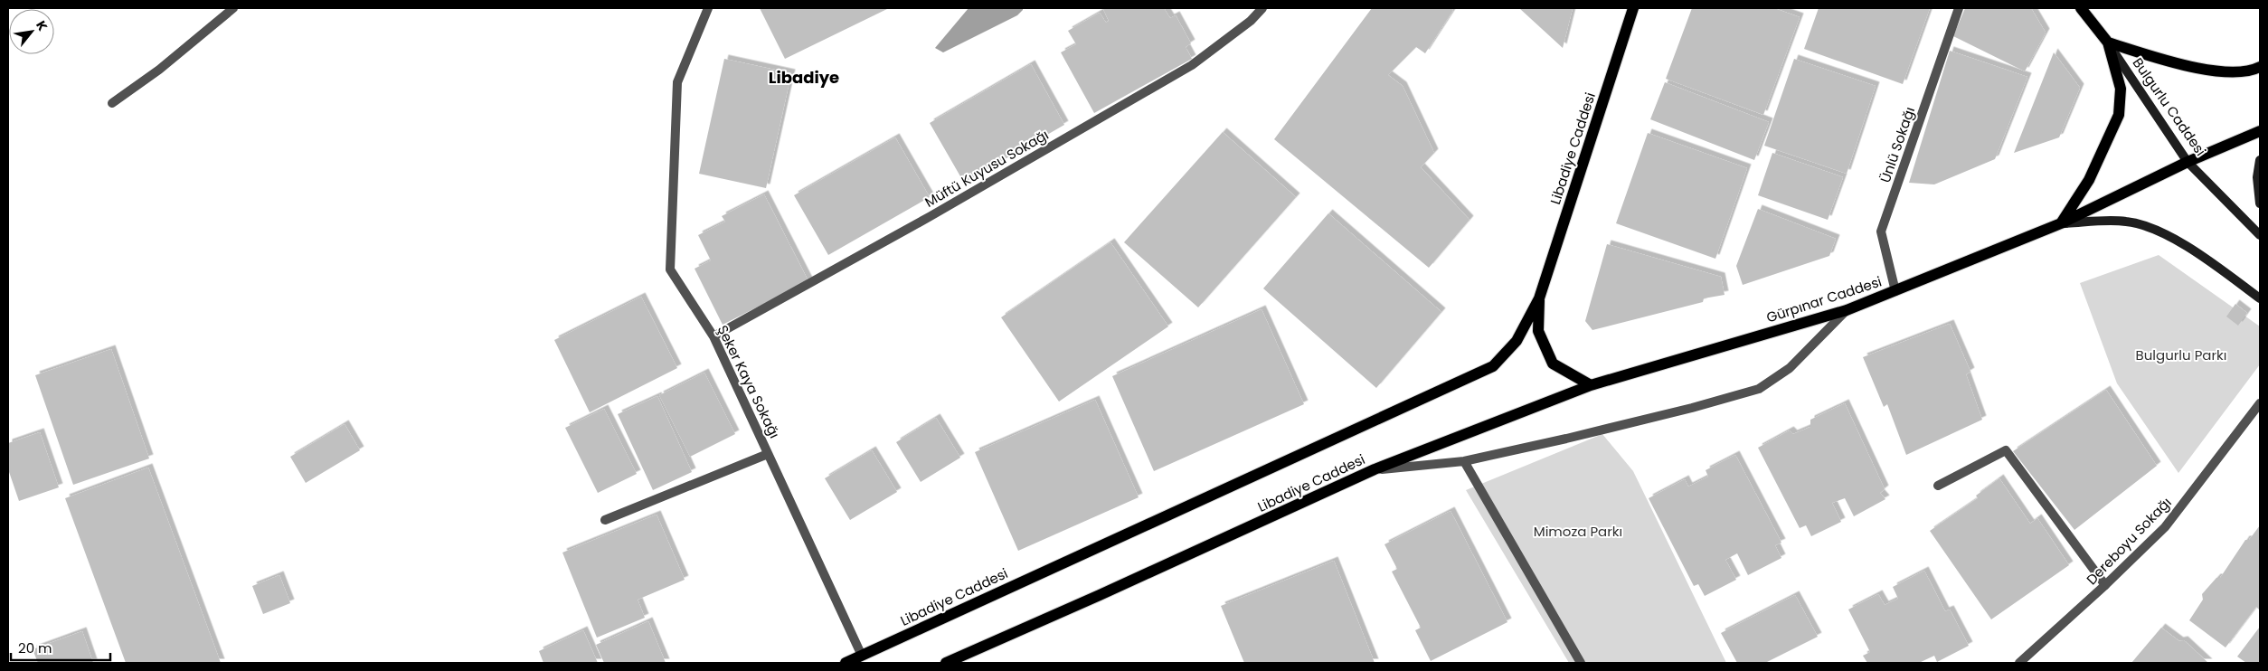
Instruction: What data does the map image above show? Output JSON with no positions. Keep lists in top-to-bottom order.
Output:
{
  "streets": {
    "main road": ["Bulgurlu Caddesi", "Libadiye Caddesi", "Gürpınar Caddesi"],
    "street": [
      "Ünlü Sokağı",
      "Müftü Kuyusu Sokağı",
      "Şeker Kaya Sokağı",
      "Dereboyu Sokağı"
    ]
  },
  "crossings": [
    ["Bulgurlu Caddesi", "Gürpınar Caddesi"],
    ["Ünlü Sokağı", "Gürpınar Caddesi"],
    ["Libadiye Caddesi", "Gürpınar Caddesi"],
    ["Libadiye Caddesi", "Şeker Kaya Sokağı"],
    ["Müftü Kuyusu Sokağı", "Şeker Kaya Sokağı"]
  ],
  "districts": ["Libadiye"],
  "parks": ["Bulgurlu Parkı", "Mimoza Parkı"],
  "scale_bar": "20 m",
  "north": "top right"
}
